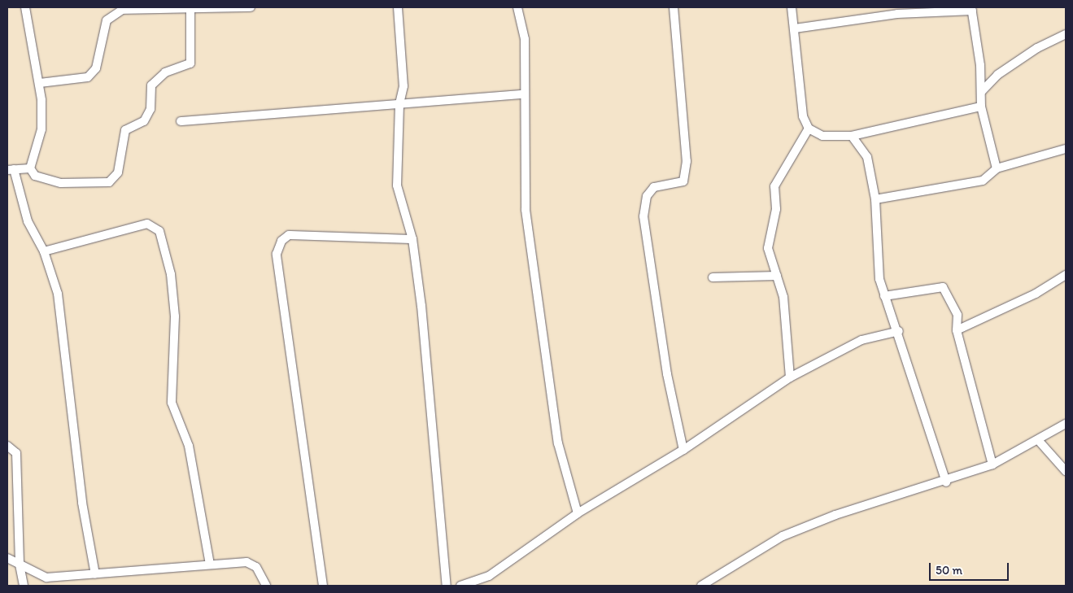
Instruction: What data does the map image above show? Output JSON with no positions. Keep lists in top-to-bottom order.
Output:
{
  "scale_bar": "50 m"
}
